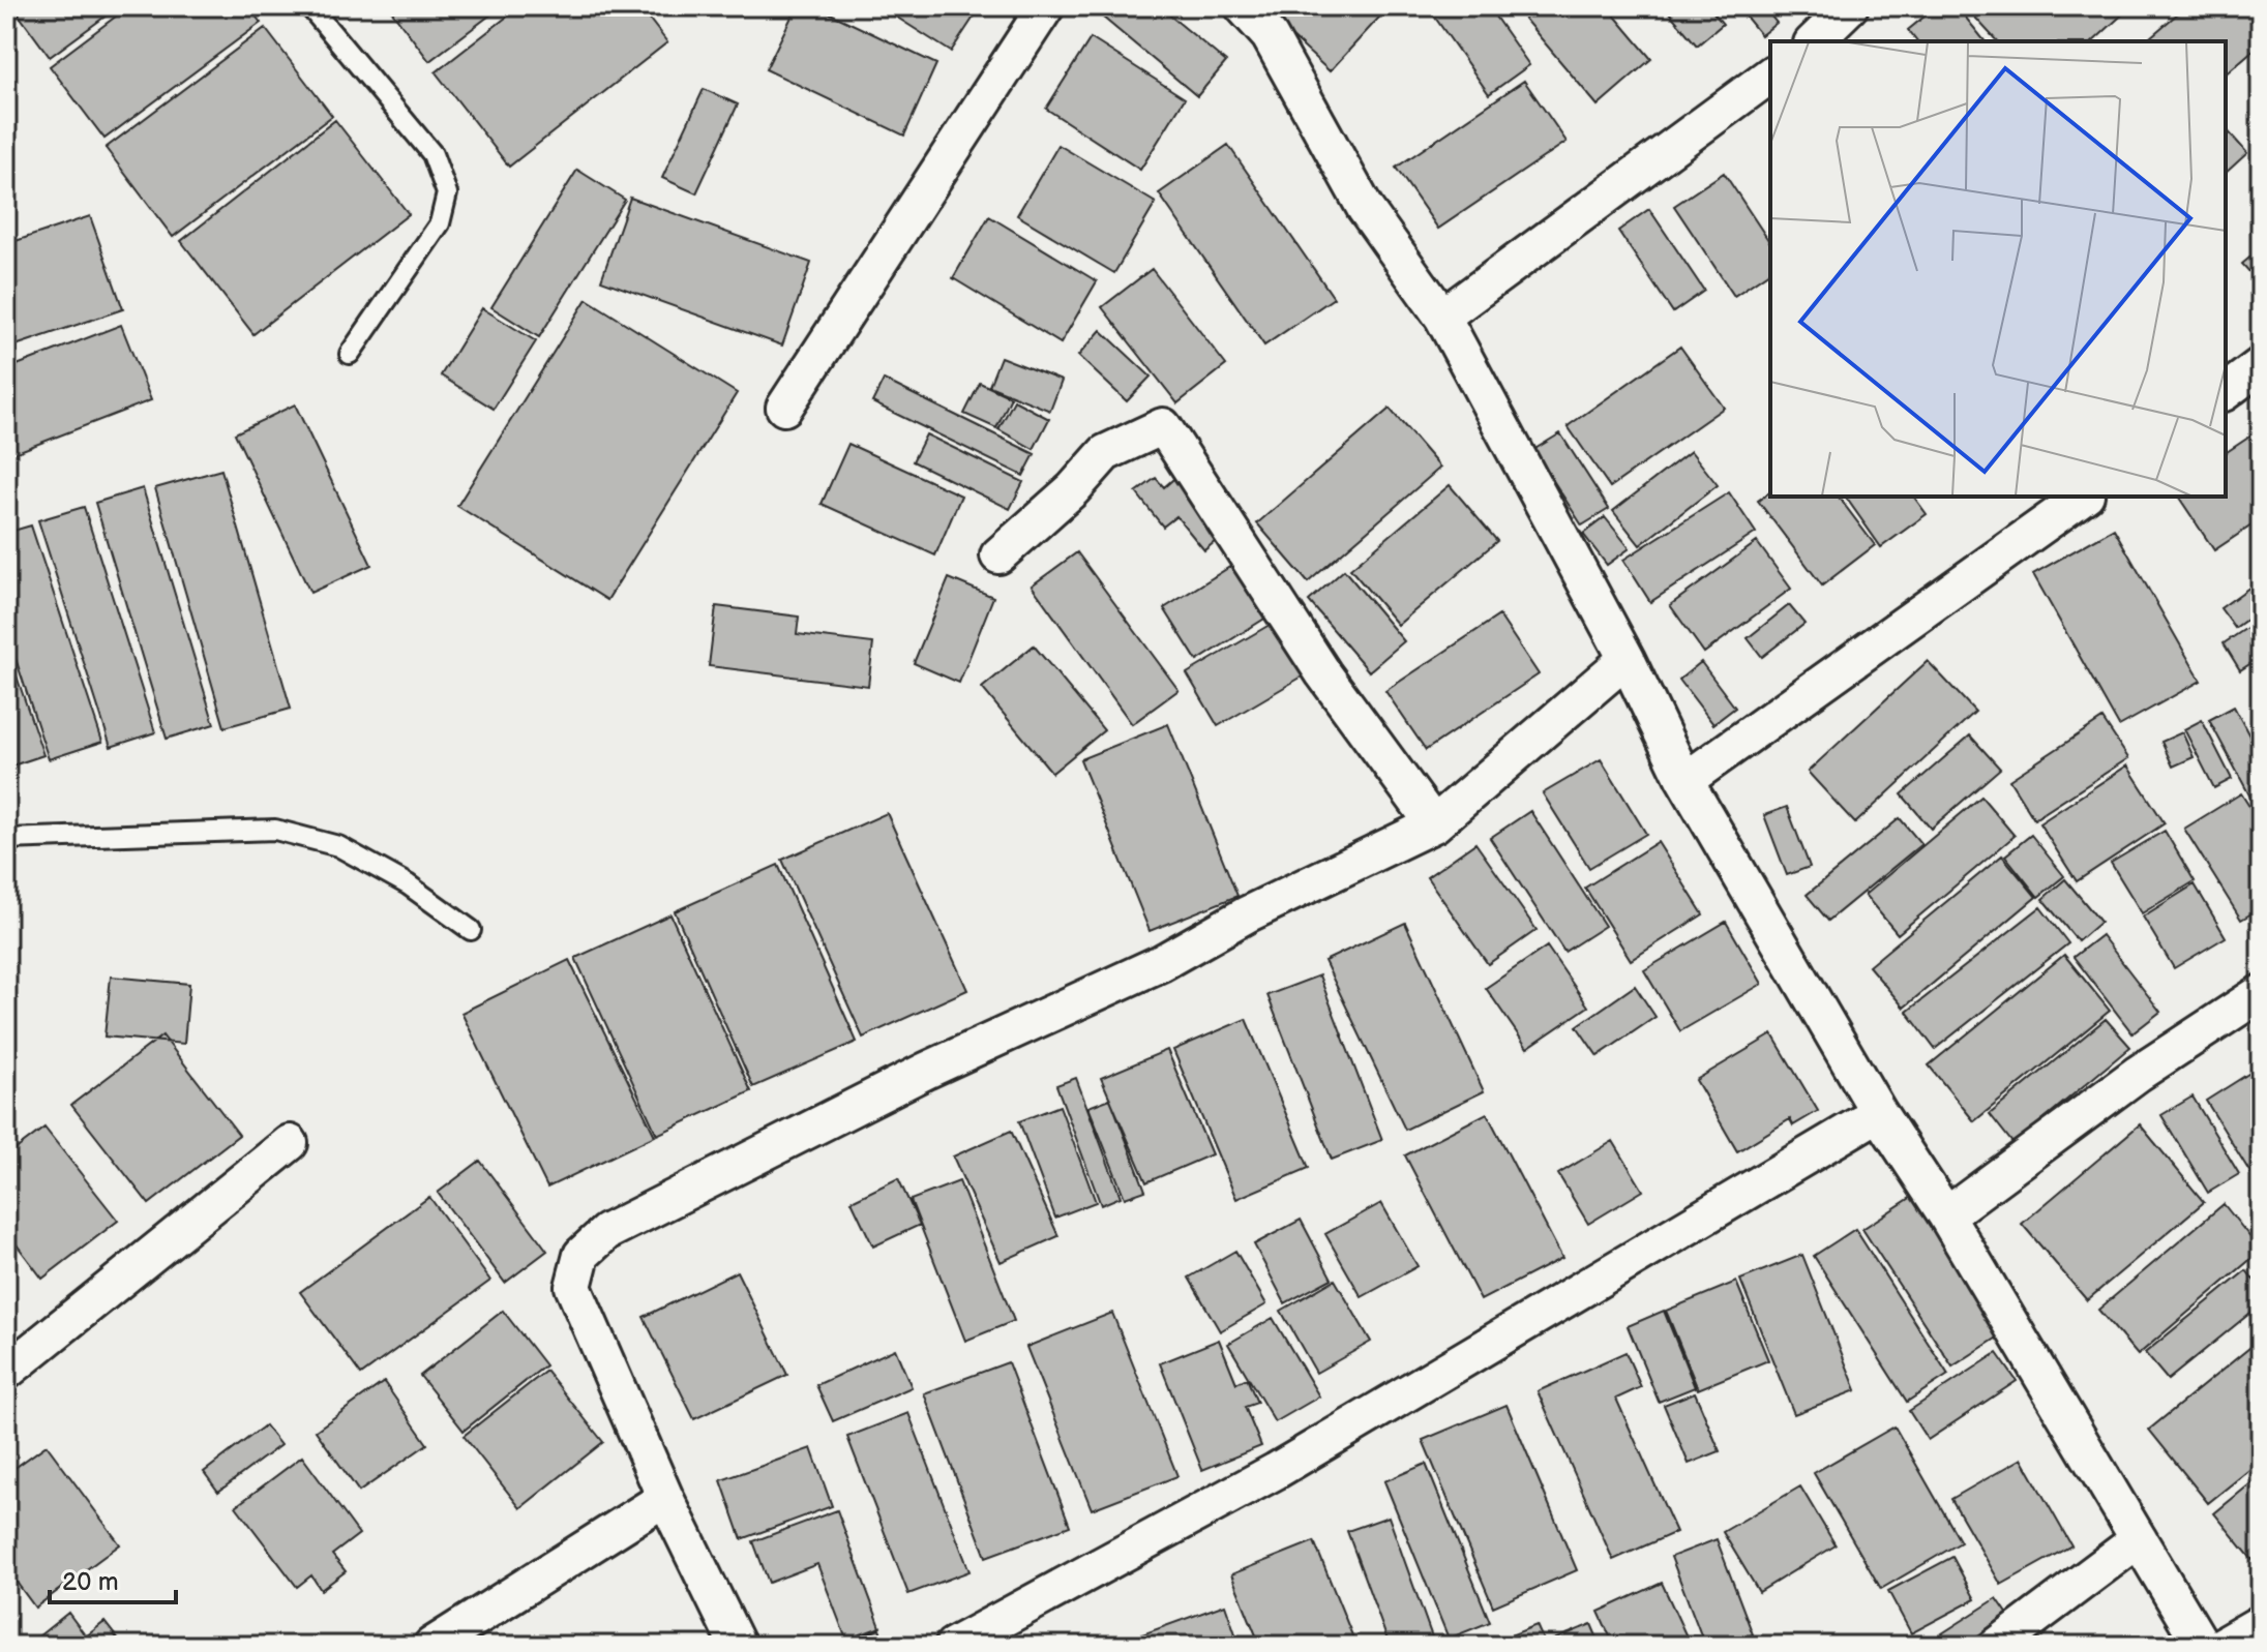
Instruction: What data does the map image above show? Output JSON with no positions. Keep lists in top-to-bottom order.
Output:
{
  "scale_bar": "20 m"
}
